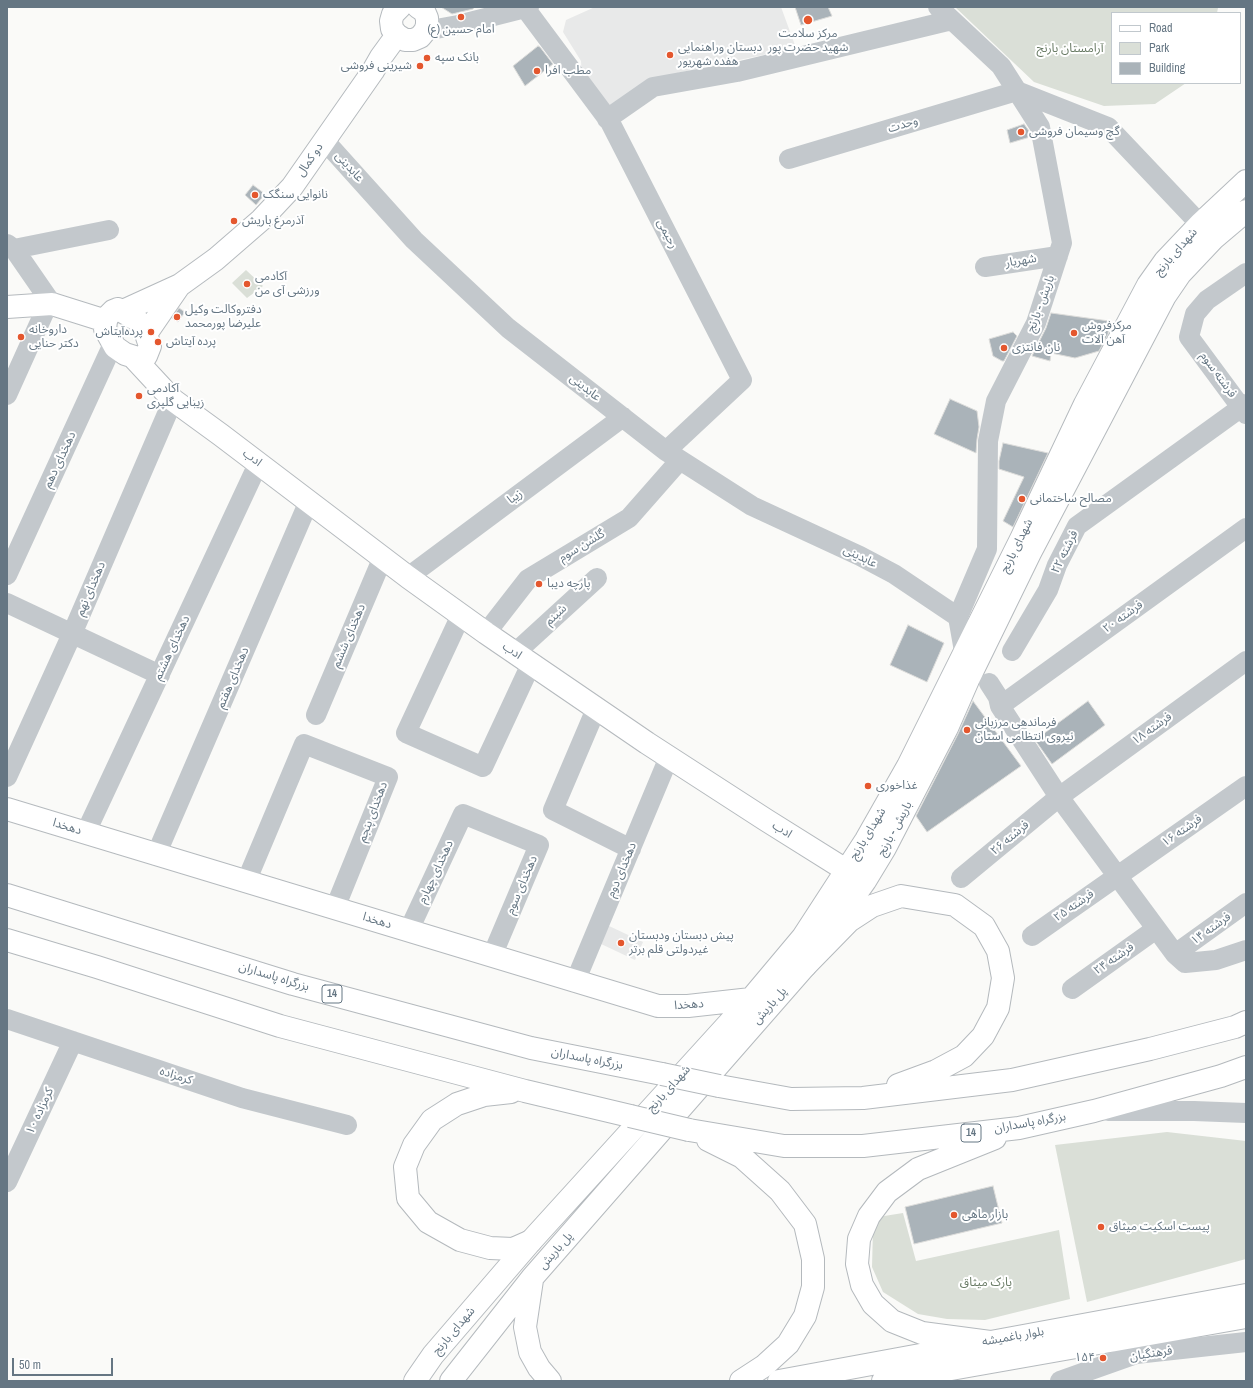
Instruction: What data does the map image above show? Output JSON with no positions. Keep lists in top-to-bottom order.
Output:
{
  "streets": {
    "main road": [
      "دو کمال",
      "شهدای بارنج",
      "باریش - بارنج",
      "ادب",
      "دهخدا",
      "بزرگراه پاسداران",
      "14",
      "پل باریش",
      "بلوار باغمیشه"
    ],
    "street": [
      "وحدت",
      "عابدینی",
      "رحیمی",
      "شهریار",
      "فرشته سوم",
      "دهخدای دهم",
      "زیبا",
      "گلشن سوم",
      "۲۲ فرشته",
      "دهخدای نهم",
      "شبنم",
      "۲۰ فرشته",
      "دهخدای ششم",
      "دهخدای هشتم",
      "دهخدای هفتم",
      "۱۸ فرشته",
      "دهخدای پنجم",
      "۱۶ فرشته",
      "۲۶ فرشته",
      "دهخدای دوم",
      "دهخدای چهارم",
      "دهخدای سوم",
      "۲۵ فرشته",
      "۱۴ فرشته",
      "فرشته ۲۴",
      "کرمزاده",
      "کرمزاده ١٠",
      "فرهنگیان"
    ]
  },
  "crossings": [
    ["وحدت", "باریش - بارنج"],
    ["دو کمال", "عابدینی"],
    ["عابدینی", "رحیمی"],
    ["عابدینی", "باریش - بارنج"],
    ["عابدینی", "زیبا"],
    ["عابدینی", "گلشن سوم"],
    ["رحیمی", "گلشن سوم"],
    ["شهدای بارنج", "باریش - بارنج"],
    ["شهدای بارنج", "ادب"],
    ["شهدای بارنج", "دهخدا"],
    ["شهدای بارنج", "پل باریش"],
    ["شهریار", "باریش - بارنج"],
    ["باریش - بارنج", "ادب"],
    ["باریش - بارنج", "پل باریش"],
    ["فرشته سوم", "۲۲ فرشته"],
    ["ادب", "زیبا"],
    ["ادب", "گلشن سوم"],
    ["ادب", "دهخدای نهم"],
    ["ادب", "شبنم"],
    ["ادب", "دهخدای ششم"],
    ["ادب", "دهخدای هشتم"],
    ["ادب", "دهخدای هفتم"],
    ["ادب", "دهخدای دوم"],
    ["ادب", "پل باریش"],
    ["دهخدای هشتم", "دهخدا"],
    ["دهخدای هفتم", "دهخدا"],
    ["۱۸ فرشته", "۲۶ فرشته"],
    ["دهخدای پنجم", "دهخدا"],
    ["دهخدا", "دهخدای دوم"],
    ["دهخدا", "دهخدای چهارم"],
    ["دهخدا", "دهخدای سوم"],
    ["۱۶ فرشته", "۲۵ فرشته"],
    ["دهخدای چهارم", "دهخدای سوم"],
    ["بزرگراه پاسداران", "14"],
    ["کرمزاده", "کرمزاده ١٠"],
    ["بلوار باغمیشه", "فرهنگیان"]
  ],
  "parks": ["آرامستان بارنج", "پارک میثاق"],
  "places": [
    "امام حسین (ع)",
    "مرکز سلامت شهید حضرت پور",
    "دبستان وراهنمایی هفده شهریور",
    "بانک سپه",
    "شیرینی فروشی",
    "مطب افرا",
    "گچ وسیمان فروشی",
    "نانوایی سنگک",
    "آذرمرغ باریش",
    "آکادمی ورزشی آی من",
    "دفتروکالت وکیل علیرضا پورمحمد",
    "پرده‌آیتاش",
    "مرکزفروش آهن آلات",
    "داروخانه دکتر حنایی",
    "پرده‌ آیتاش",
    "نان فانتزی",
    "آکادمی زیبایی گلپری",
    "مصالح ساختمانی",
    "پارچه دیبا",
    "فرماندهی مرزبانی نیروی انتظامی استان",
    "غذاخوری",
    "پیش دبستان ودبستان غیردولتی قلم برتر",
    "بازار ماهی",
    "پیست اسکیت میثاق",
    "۱۵۴"
  ],
  "legend": ["Road", "Park", "Building"],
  "scale_bar": "50 m"
}
